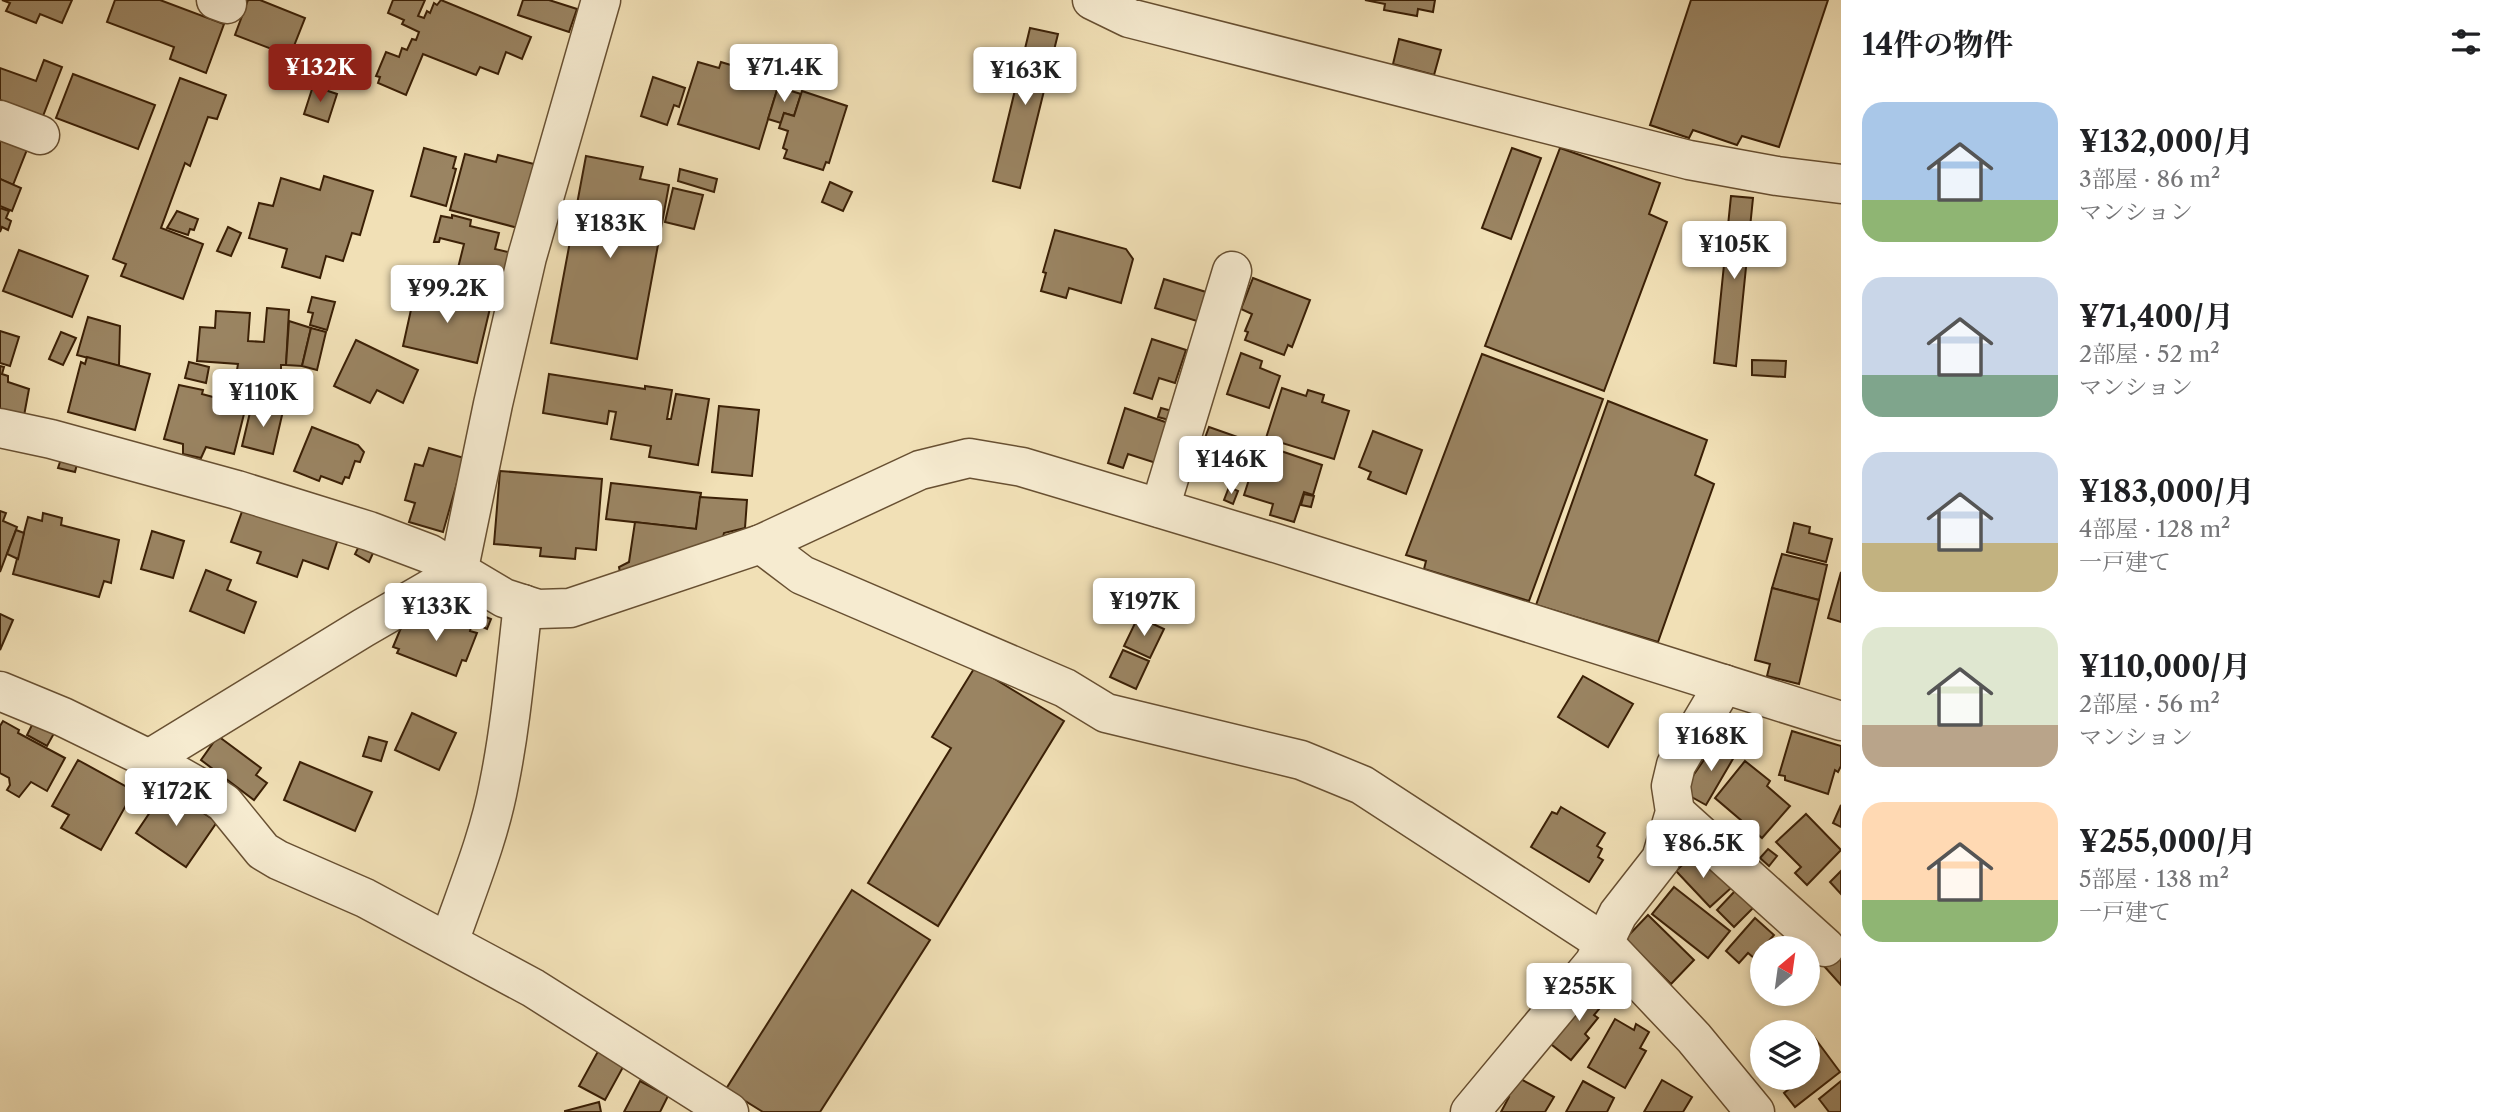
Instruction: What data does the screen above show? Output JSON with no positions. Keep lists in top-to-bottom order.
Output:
{
  "north": "top right",
  "page": {
    "heading": "14件の物件",
    "price": [
      "¥132K",
      "¥71.4K",
      "¥163K",
      "¥183K",
      "¥105K",
      "¥99.2K",
      "¥110K",
      "¥146K",
      "¥197K",
      "¥133K",
      "¥168K",
      "¥172K",
      "¥86.5K",
      "¥255K"
    ],
    "list": [
      {
        "name": "¥132,000/月",
        "note": "3部屋 · 86 m² · マンション"
      },
      {
        "name": "¥71,400/月",
        "note": "2部屋 · 52 m² · マンション"
      },
      {
        "name": "¥183,000/月",
        "note": "4部屋 · 128 m² · 一戸建て"
      },
      {
        "name": "¥110,000/月",
        "note": "2部屋 · 56 m² · マンション"
      },
      {
        "name": "¥255,000/月",
        "note": "5部屋 · 138 m² · 一戸建て"
      }
    ]
  }
}
